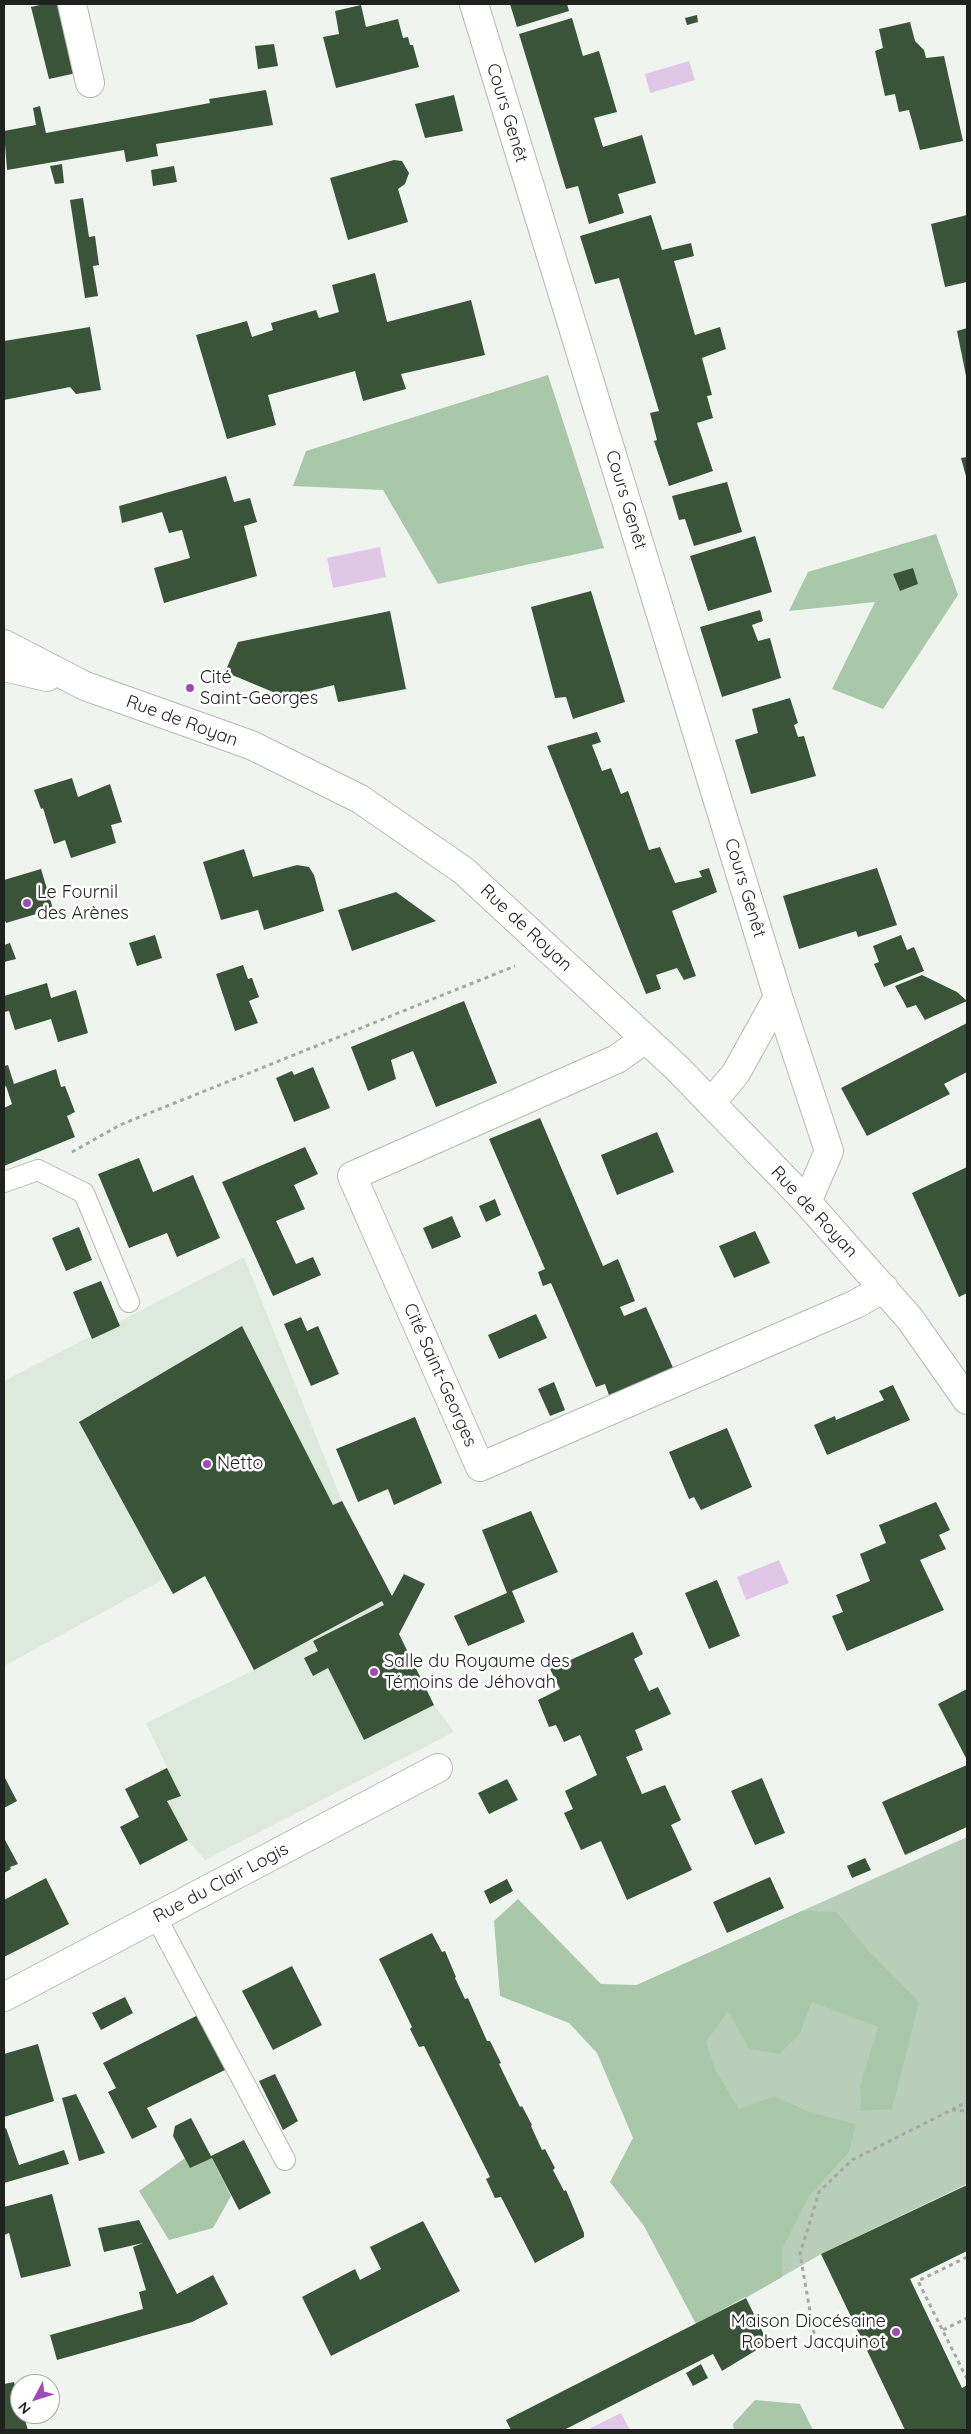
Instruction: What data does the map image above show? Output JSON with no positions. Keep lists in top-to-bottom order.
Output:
{
  "streets": {
    "street": [
      "Cours Genêt",
      "Rue de Royan",
      "Cité Saint-Georges",
      "Rue du Clair Logis"
    ]
  },
  "crossings": [
    ["Cours Genêt", "Rue de Royan"],
    ["Rue de Royan", "Cité Saint-Georges"]
  ],
  "places": [
    "Cité Saint-Georges",
    "Le Fournil des Arènes",
    "Netto",
    "Salle du Royaume des Témoins de Jéhovah",
    "Maison Diocésaine Robert Jacquinot"
  ],
  "north": "bottom left"
}
